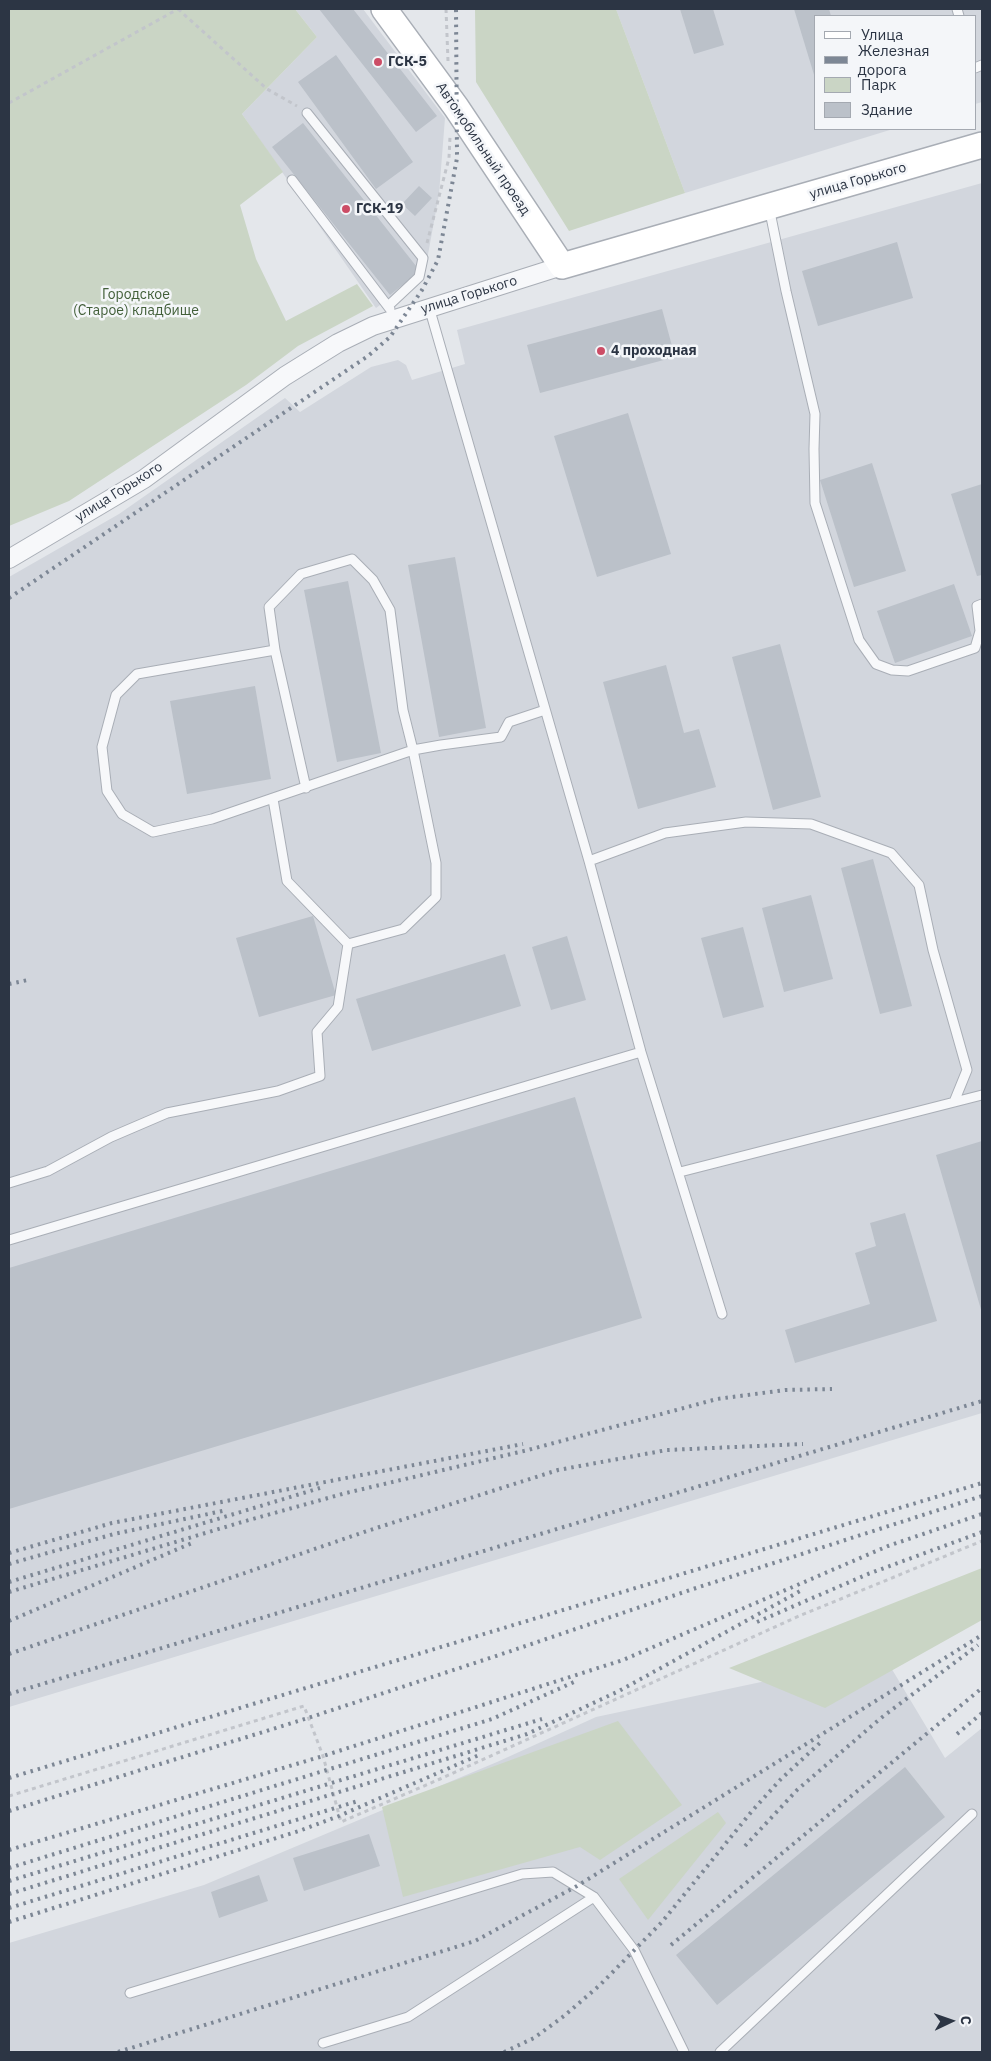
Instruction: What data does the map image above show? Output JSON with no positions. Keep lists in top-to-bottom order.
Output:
{
  "streets": {
    "main road": ["Автомобильный проезд", "улица Горького"]
  },
  "crossings": [
    ["Автомобильный проезд", "улица Горького"]
  ],
  "parks": ["Городское (Старое) кладбище"],
  "places": ["ГСК-5", "ГСК-19", "4 проходная"],
  "legend": [
    "Улица",
    "Железная дорога",
    "Парк",
    "Здание"
  ],
  "north": "right"
}
